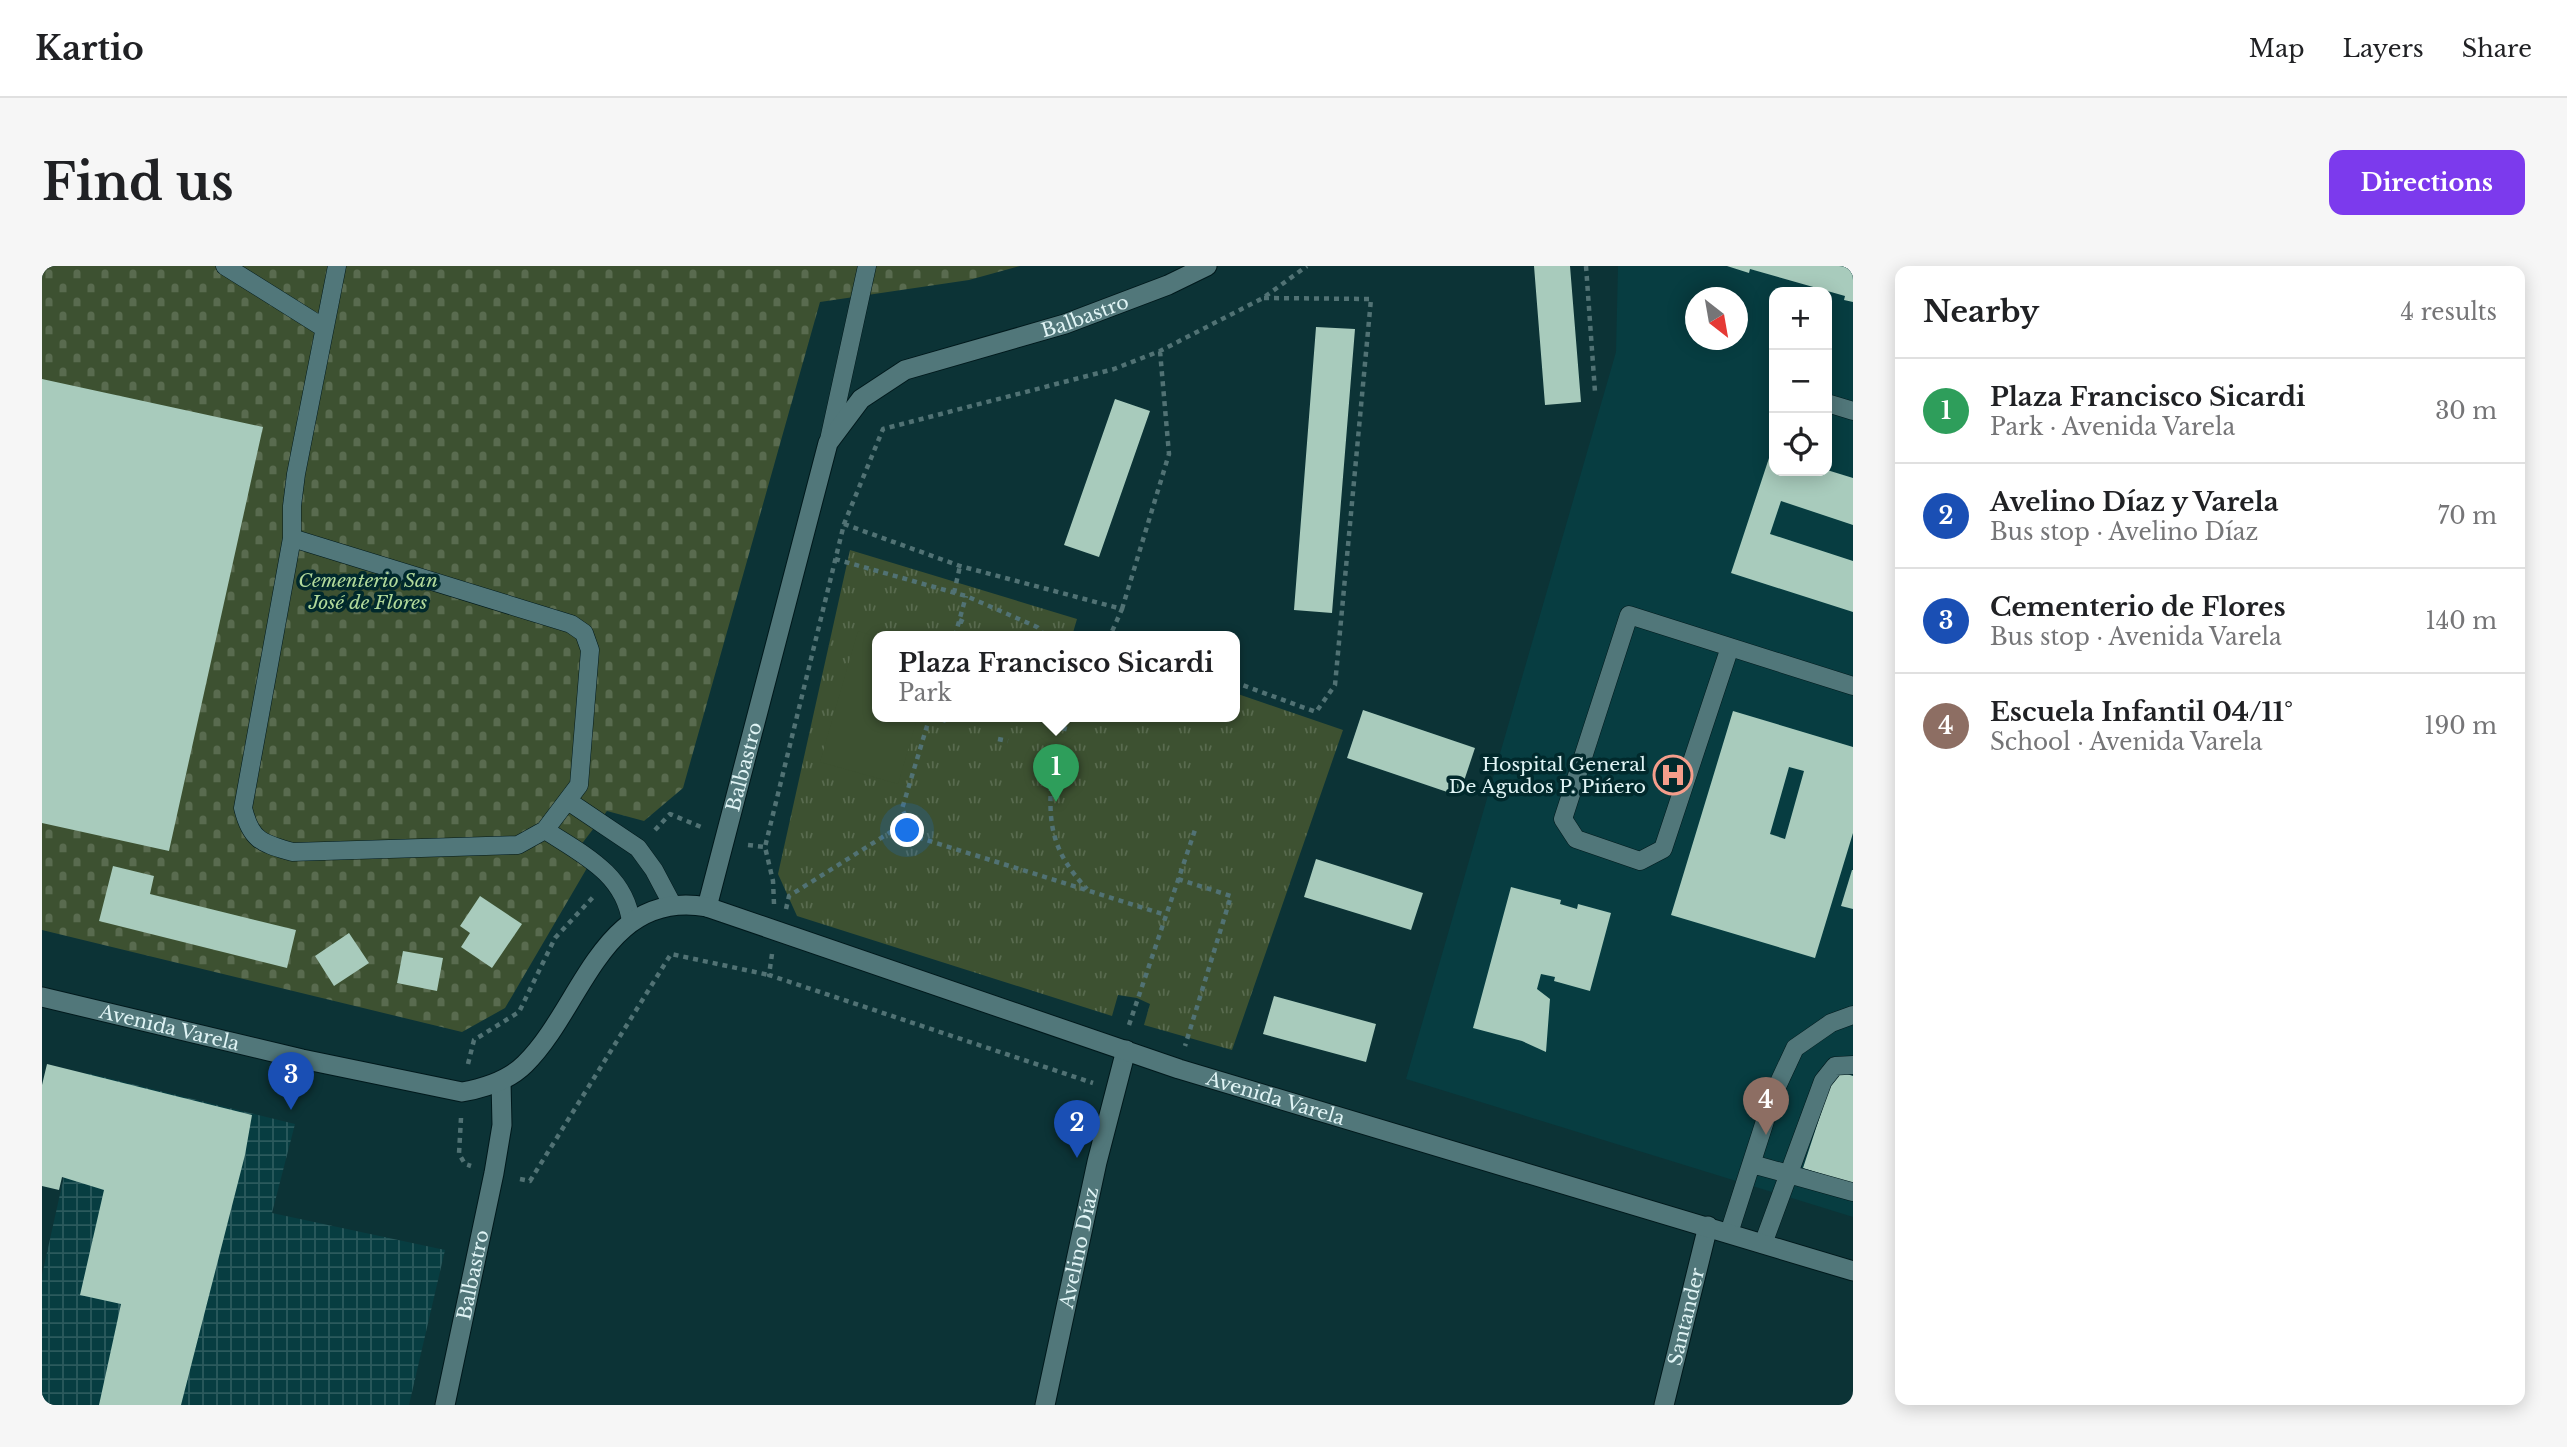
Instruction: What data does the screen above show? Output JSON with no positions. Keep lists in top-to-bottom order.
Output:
{
  "streets": {
    "main road": [
      "Balbastro",
      "Avenida Varela",
      "Avelino Díaz",
      "Santander"
    ]
  },
  "crossings": [
    ["Balbastro", "Avenida Varela"],
    ["Avenida Varela", "Avelino Díaz"],
    ["Avenida Varela", "Santander"]
  ],
  "parks": ["Cementerio San José de Flores"],
  "places": {
    "hospital": ["Hospital General De Agudos P. Pińero"]
  },
  "north": "bottom right",
  "page": {
    "header": "Kartio",
    "nav": ["Map", "Layers", "Share"],
    "buttons": "Directions",
    "title": "Find us",
    "heading": ["Nearby", "4 results"],
    "map_buttons": ["+", "−"],
    "list": [
      {
        "mark": "1",
        "name": "Plaza Francisco Sicardi",
        "note": "Park · Avenida Varela",
        "value": "30 m"
      },
      {
        "mark": "2",
        "name": "Avelino Díaz y Varela",
        "note": "Bus stop · Avelino Díaz",
        "value": "70 m"
      },
      {
        "mark": "3",
        "name": "Cementerio de Flores",
        "note": "Bus stop · Avenida Varela",
        "value": "140 m"
      },
      {
        "mark": "4",
        "name": "Escuela Infantil 04/11°",
        "note": "School · Avenida Varela",
        "value": "190 m"
      }
    ],
    "popup": ["Plaza Francisco Sicardi", "Park"],
    "pins": [
      "1",
      "3",
      "4",
      "2"
    ]
  }
}
